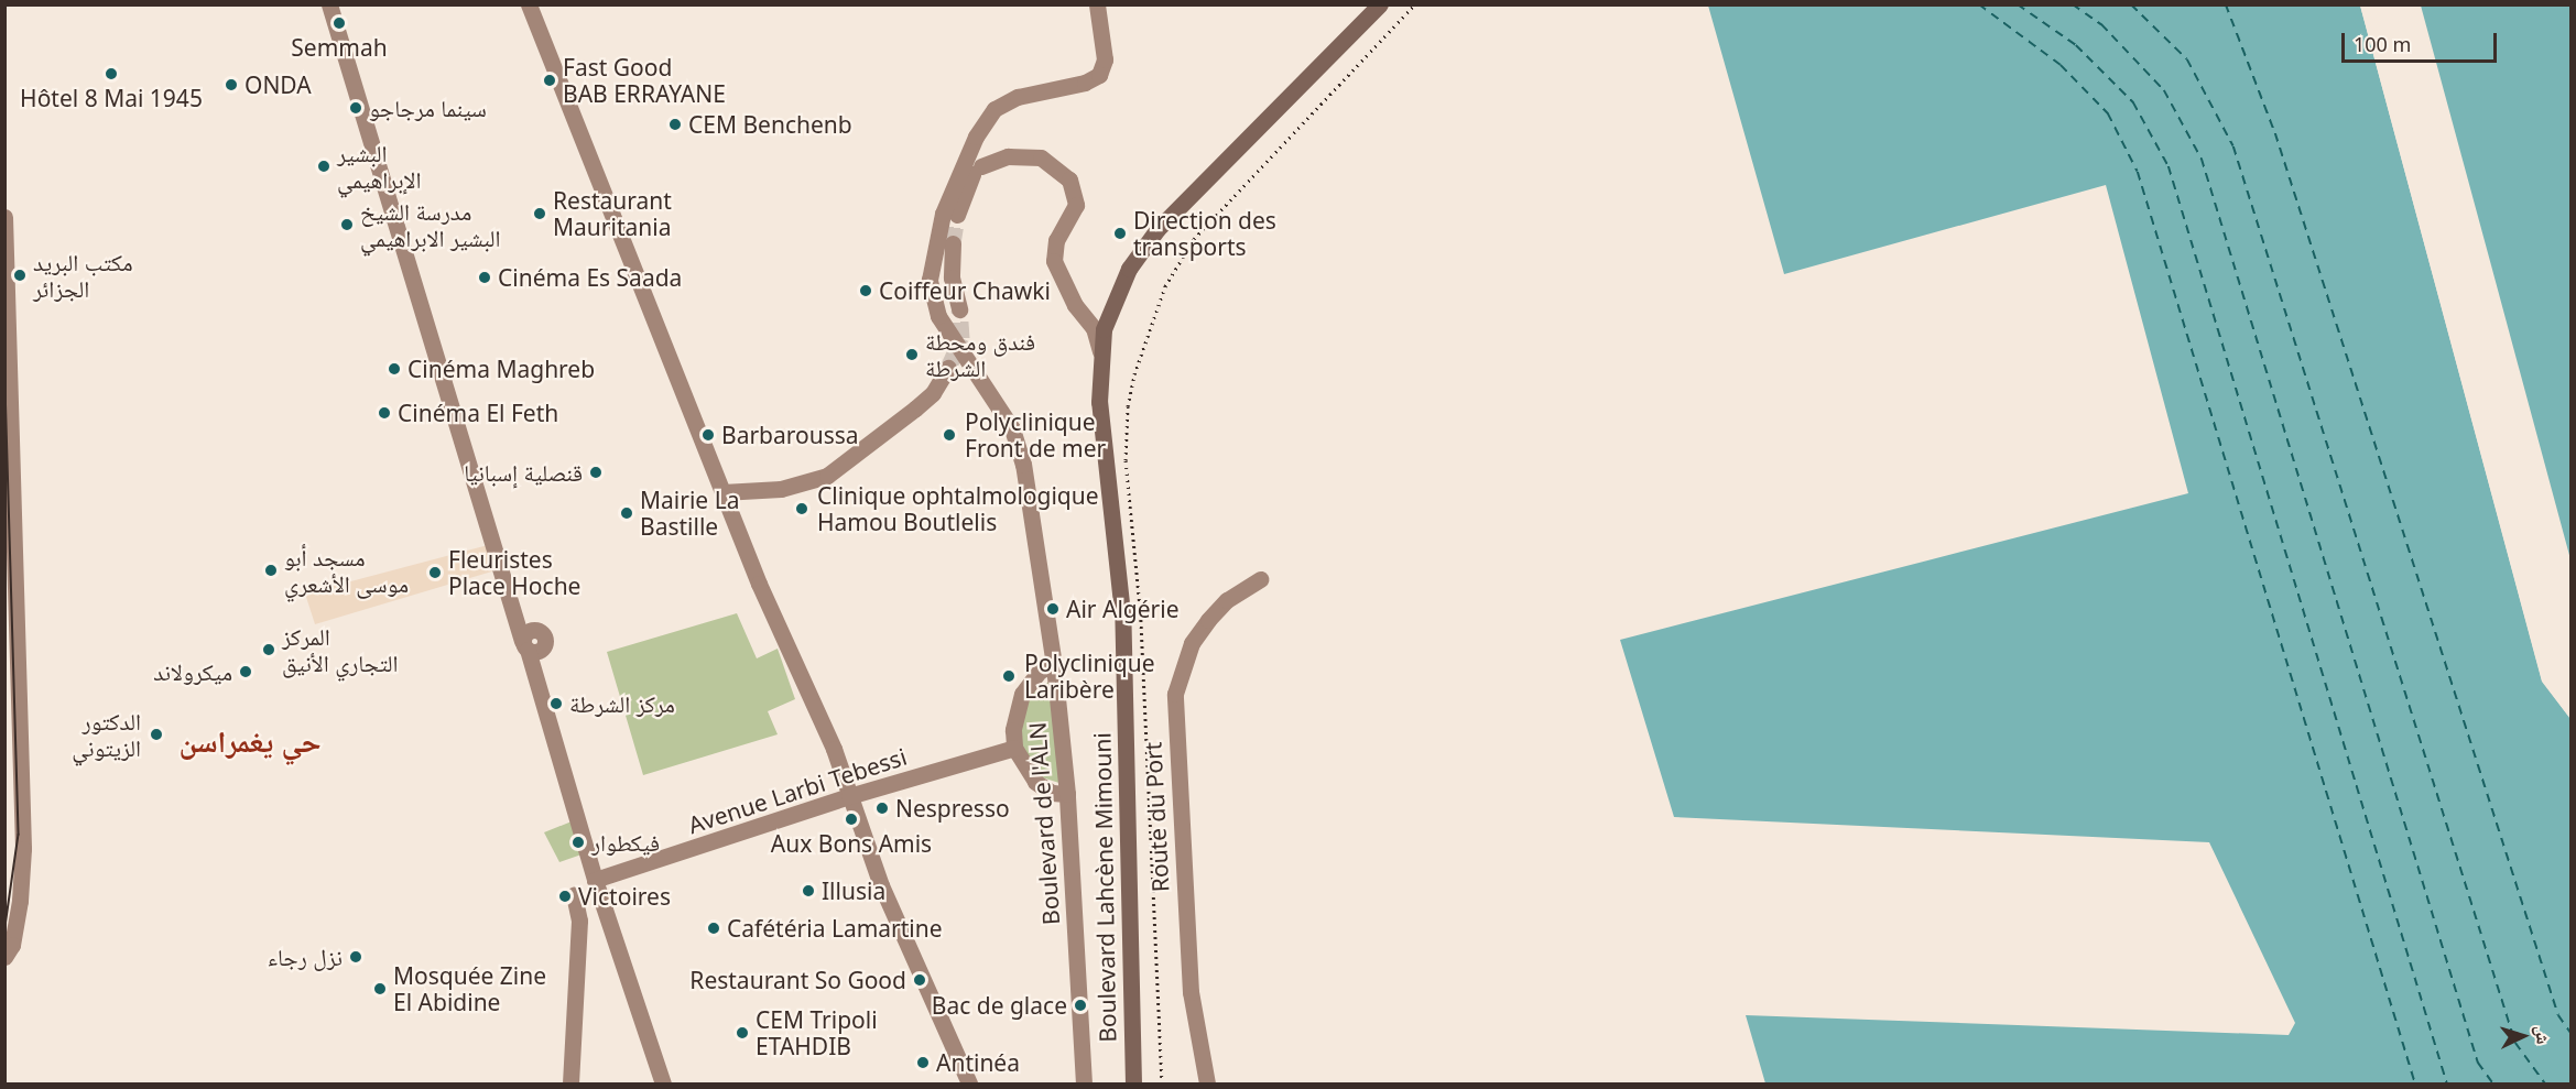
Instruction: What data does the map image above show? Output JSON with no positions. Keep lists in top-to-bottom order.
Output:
{
  "streets": {
    "main road": [
      "Avenue Larbi Tebessi",
      "Route du Port",
      "Boulevard de l'ALN",
      "Boulevard Lahcène Mimouni"
    ]
  },
  "districts": ["حي يغمراسن"],
  "places": [
    "Semmah",
    "Hôtel 8 Mai 1945",
    "Fast Good BAB ERRAYANE",
    "ONDA",
    "سينما مرجاجو",
    "CEM Benchenb",
    "البشير الإبراهيمي",
    "Restaurant Mauritania",
    "مدرسة الشيخ البشير الابراهيمي",
    "Direction des transports",
    "مكتب البريد الجزائر",
    "Cinéma Es Saada",
    "Coiffeur Chawki",
    "فندق ومحطة الشرطة",
    "Cinéma Maghreb",
    "Cinéma El Feth",
    "Barbaroussa",
    "Polyclinique Front de mer",
    "قنصلية إسبانيا",
    "Clinique ophtalmologique Hamou Boutlelis",
    "Mairie La Bastille",
    "مسجد أبو موسى الأشعري",
    "Fleuristes Place Hoche",
    "Air Algérie",
    "المركز التجاري الأنيق",
    "ميكرولاند",
    "Polyclinique Laribère",
    "مركز الشرطة",
    "الدكتور الزيتوني",
    "Nespresso",
    "Aux Bons Amis",
    "فيكطوار",
    "Illusia",
    "Victoires",
    "Cafétéria Lamartine",
    "نزل رجاء",
    "Restaurant So Good",
    "Mosquée Zine El Abidine",
    "Bac de glace",
    "CEM Tripoli ETAHDIB",
    "Antinéa"
  ],
  "scale_bar": "100 m",
  "north": "right"
}
